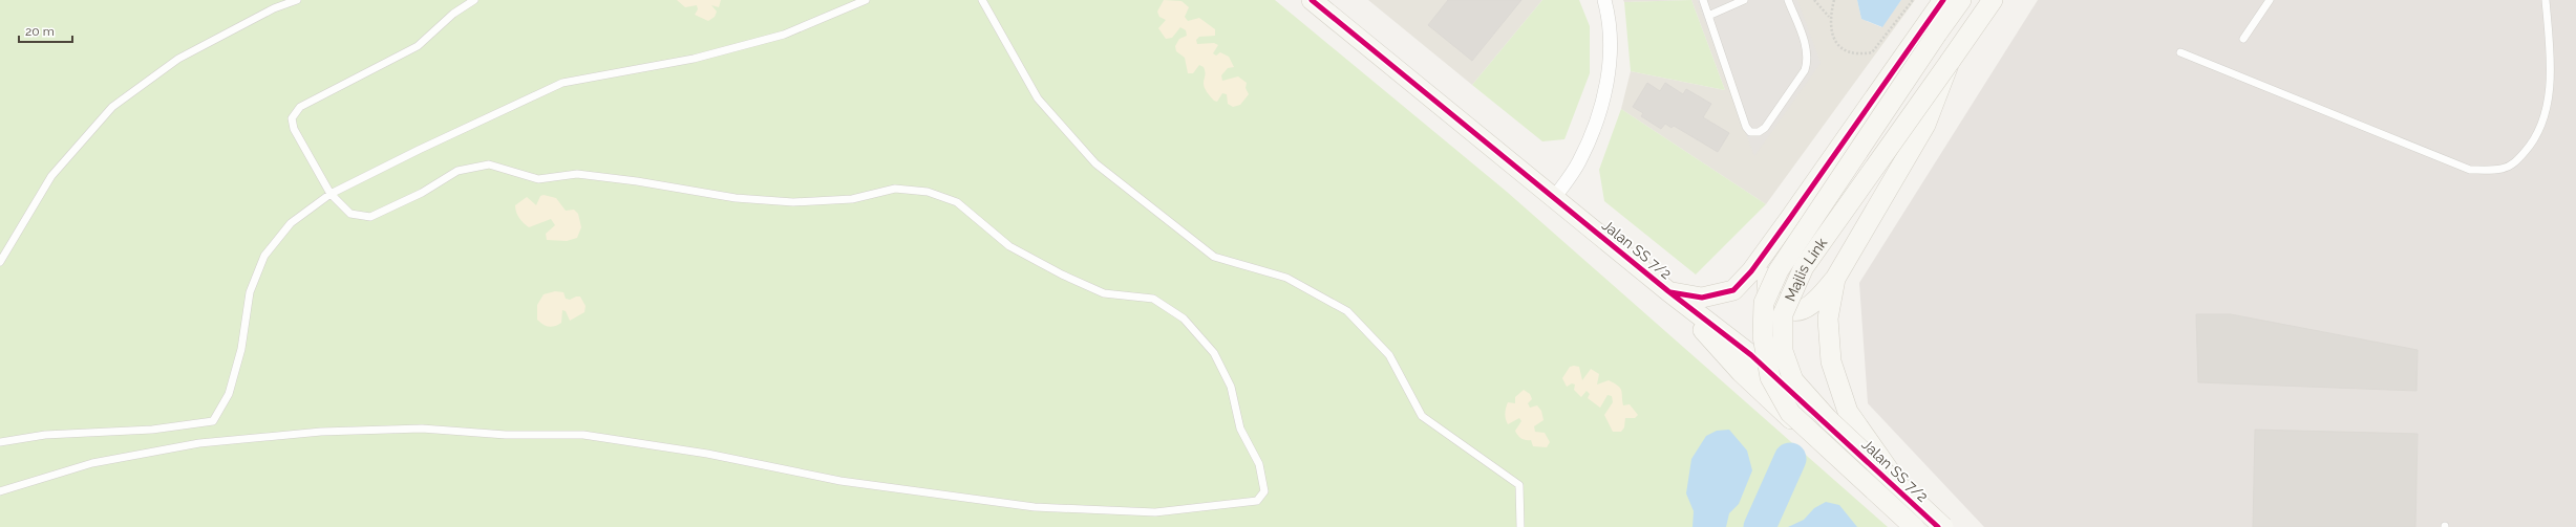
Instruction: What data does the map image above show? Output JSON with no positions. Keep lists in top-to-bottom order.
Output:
{
  "streets": {
    "street": ["Jalan SS 7/2", "Majlis Link"]
  },
  "scale_bar": "20 m"
}
